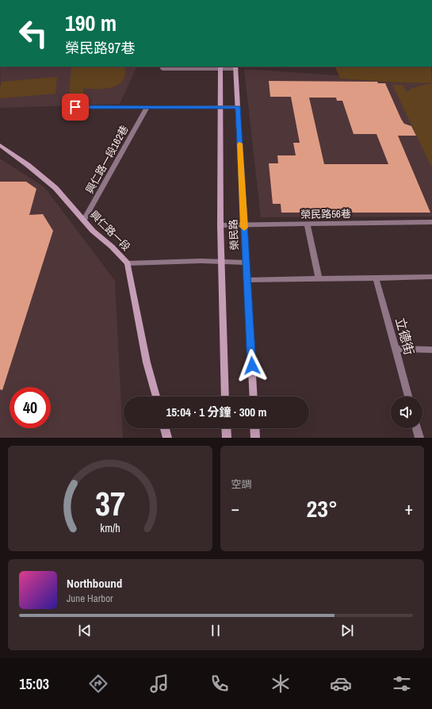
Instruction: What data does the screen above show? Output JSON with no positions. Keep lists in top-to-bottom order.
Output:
{
  "streets": {
    "street": [
      "興仁路一段162巷",
      "榮民路56巷",
      "興仁路一段",
      "榮民路",
      "立德街"
    ]
  },
  "crossings": [
    ["興仁路一段162巷", "興仁路一段"],
    ["榮民路56巷", "榮民路"]
  ],
  "page": {
    "turn": ["190 m", "榮民路97巷"],
    "limit": "40",
    "trip": "15:04 · 1 分鐘 · 300 m",
    "tile": "空調",
    "heat": ["−", "23°", "+"],
    "song": ["Northbound", "June Harbor"],
    "tabs": "15:03",
    "gauge": ["37", "km/h"]
  }
}
